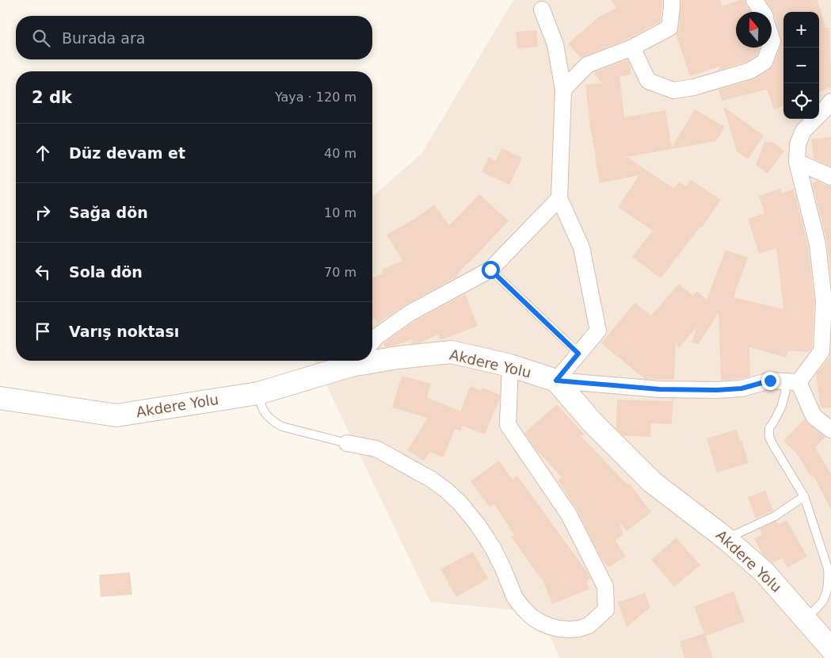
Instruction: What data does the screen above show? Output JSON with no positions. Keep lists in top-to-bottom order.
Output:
{
  "streets": {
    "street": ["Akdere Yolu"]
  },
  "north": "top",
  "page": {
    "map_buttons": ["+", "−"],
    "search": "Burada ara",
    "heading": ["2 dk", "Yaya · 120 m"],
    "list": [
      ["Düz devam et", "40 m"],
      ["Sağa dön", "10 m"],
      ["Sola dön", "70 m"],
      "Varış noktası"
    ]
  }
}
